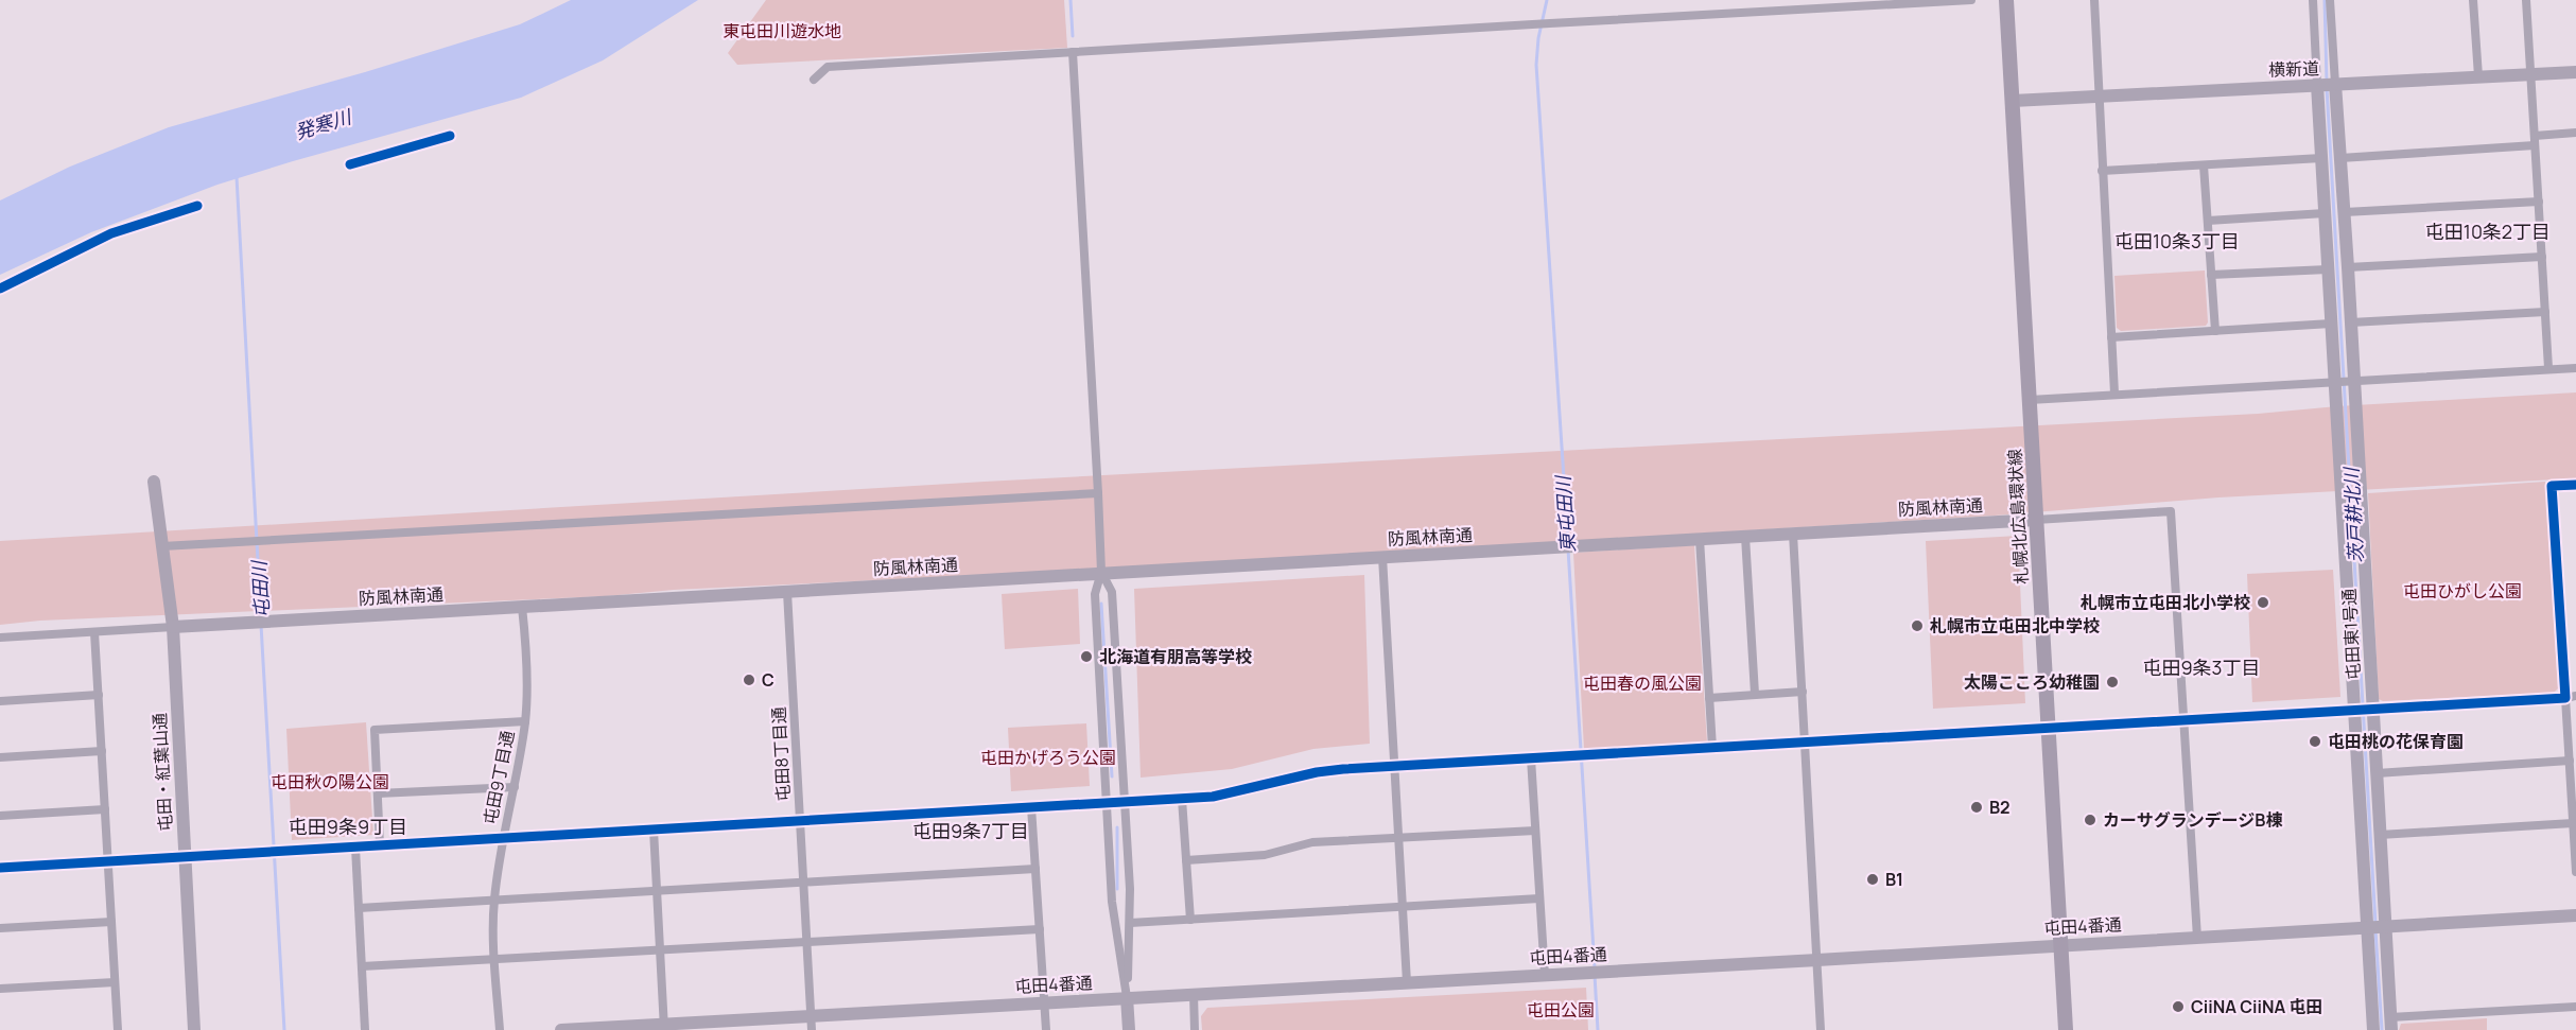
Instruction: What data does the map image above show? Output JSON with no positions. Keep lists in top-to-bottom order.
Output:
{
  "streets": {
    "main road": ["札幌北広島環状線"],
    "street": [
      "横新道",
      "防風林南通",
      "屯田東1号通",
      "屯田8丁目通",
      "屯田・紅葉山通",
      "屯田9丁目通",
      "屯田4番通"
    ]
  },
  "crossings": [
    ["横新道", "札幌北広島環状線"],
    ["横新道", "屯田東1号通"],
    ["防風林南通", "札幌北広島環状線"],
    ["防風林南通", "屯田8丁目通"],
    ["防風林南通", "屯田・紅葉山通"],
    ["防風林南通", "屯田9丁目通"],
    ["札幌北広島環状線", "屯田4番通"],
    ["屯田東1号通", "屯田4番通"],
    ["屯田8丁目通", "屯田4番通"]
  ],
  "districts": [
    "屯田10条2丁目",
    "屯田10条3丁目",
    "屯田9条3丁目",
    "屯田9条9丁目",
    "屯田9条7丁目"
  ],
  "water": [
    "発寒川",
    "東屯田川",
    "茨戸耕北川",
    "屯田川"
  ],
  "parks": [
    "東屯田川遊水地",
    "屯田ひがし公園",
    "屯田春の風公園",
    "屯田かげろう公園",
    "屯田秋の陽公園",
    "屯田公園"
  ],
  "places": [
    "札幌市立屯田北小学校",
    "札幌市立屯田北中学校",
    "北海道有朋高等学校",
    "C",
    "太陽こころ幼稚園",
    "屯田桃の花保育園",
    "B2",
    "カーサグランデージB棟",
    "B1",
    "CiiNA CiiNA 屯田"
  ]
}
